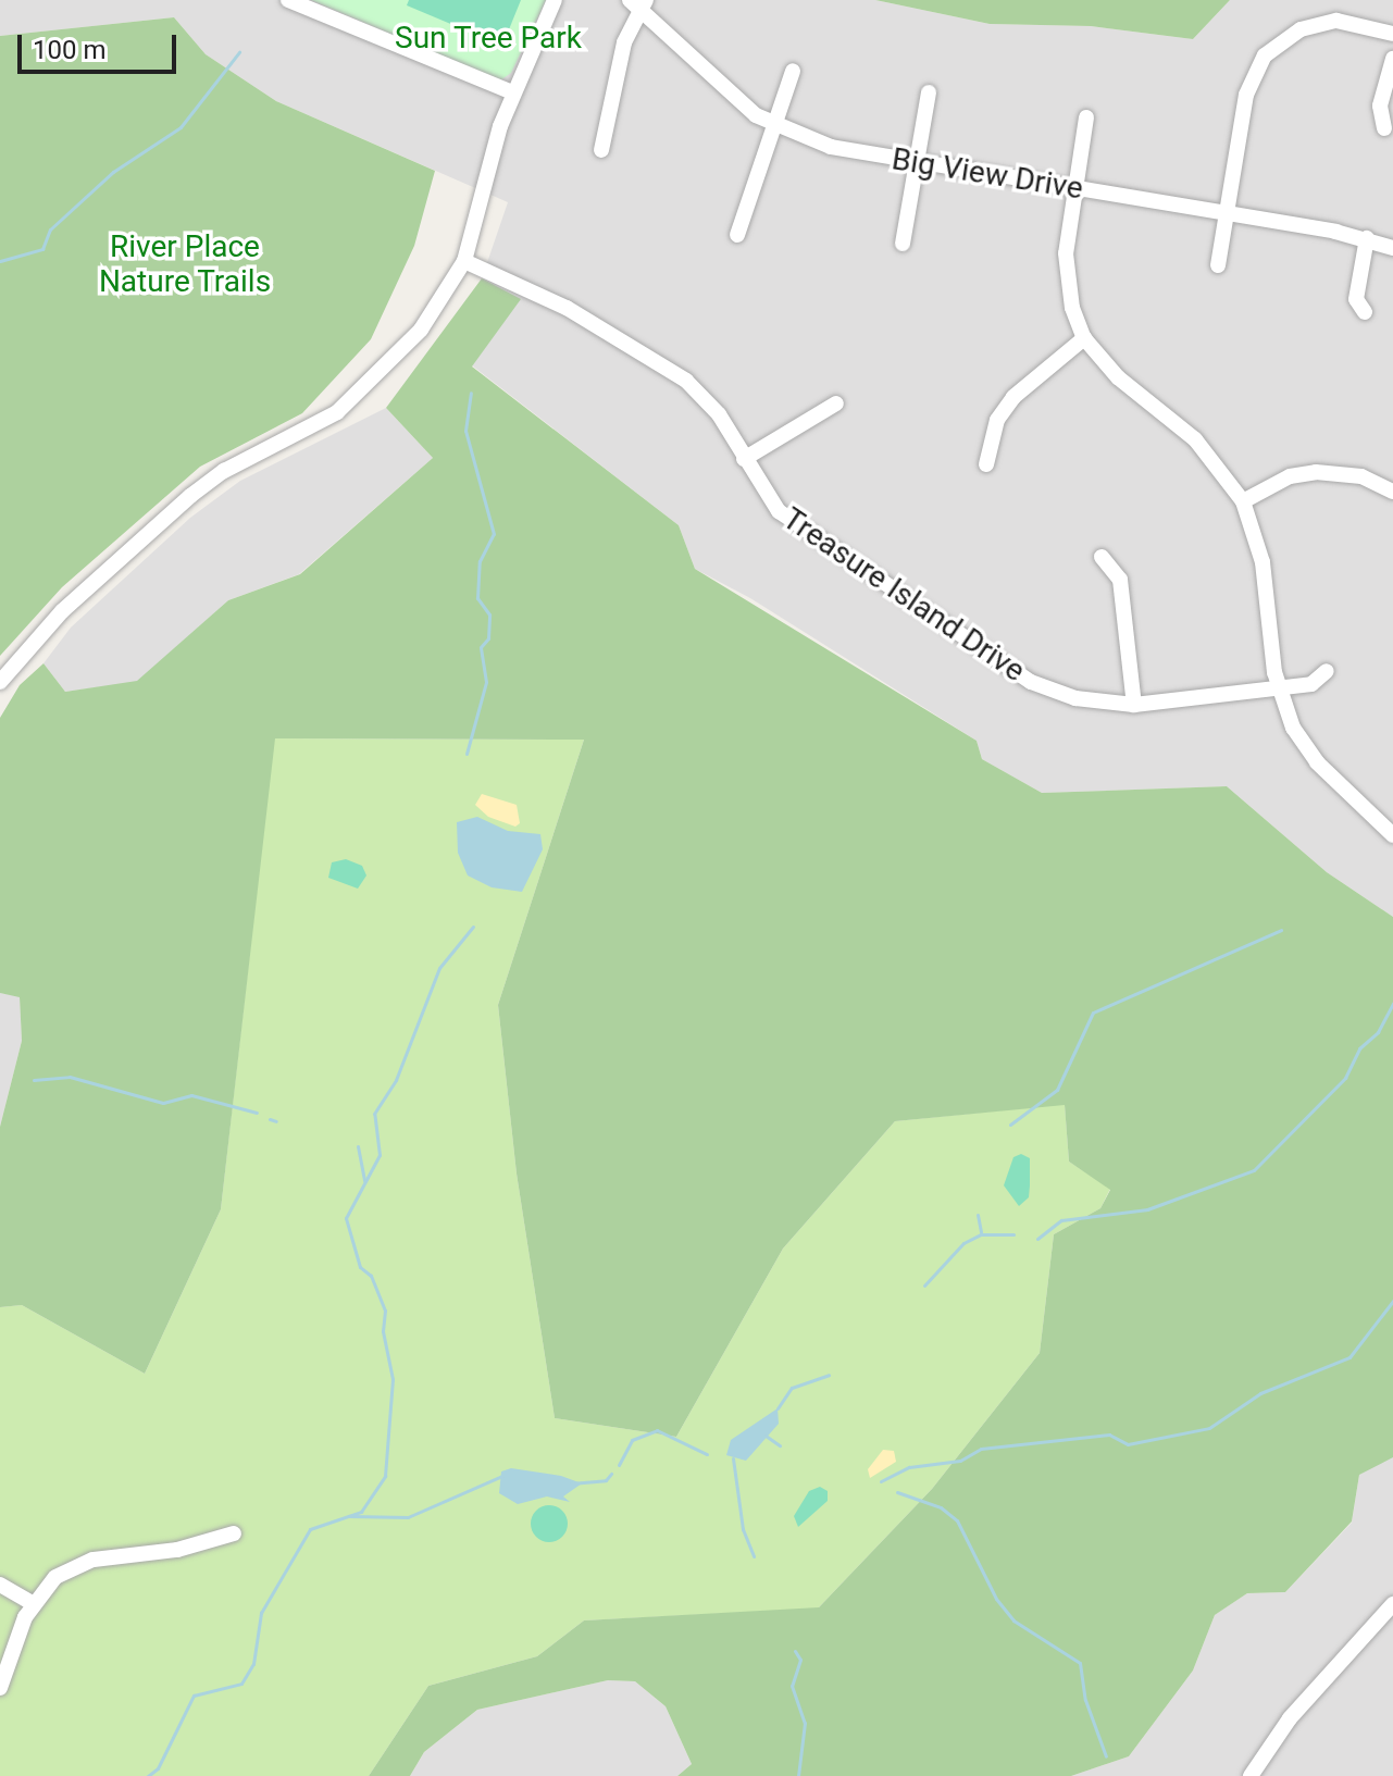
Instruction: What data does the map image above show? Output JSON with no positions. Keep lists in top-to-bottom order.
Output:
{
  "streets": {
    "street": ["Big View Drive", "Treasure Island Drive"]
  },
  "parks": ["Sun Tree Park", "River Place Nature Trails"],
  "scale_bar": "100 m"
}
